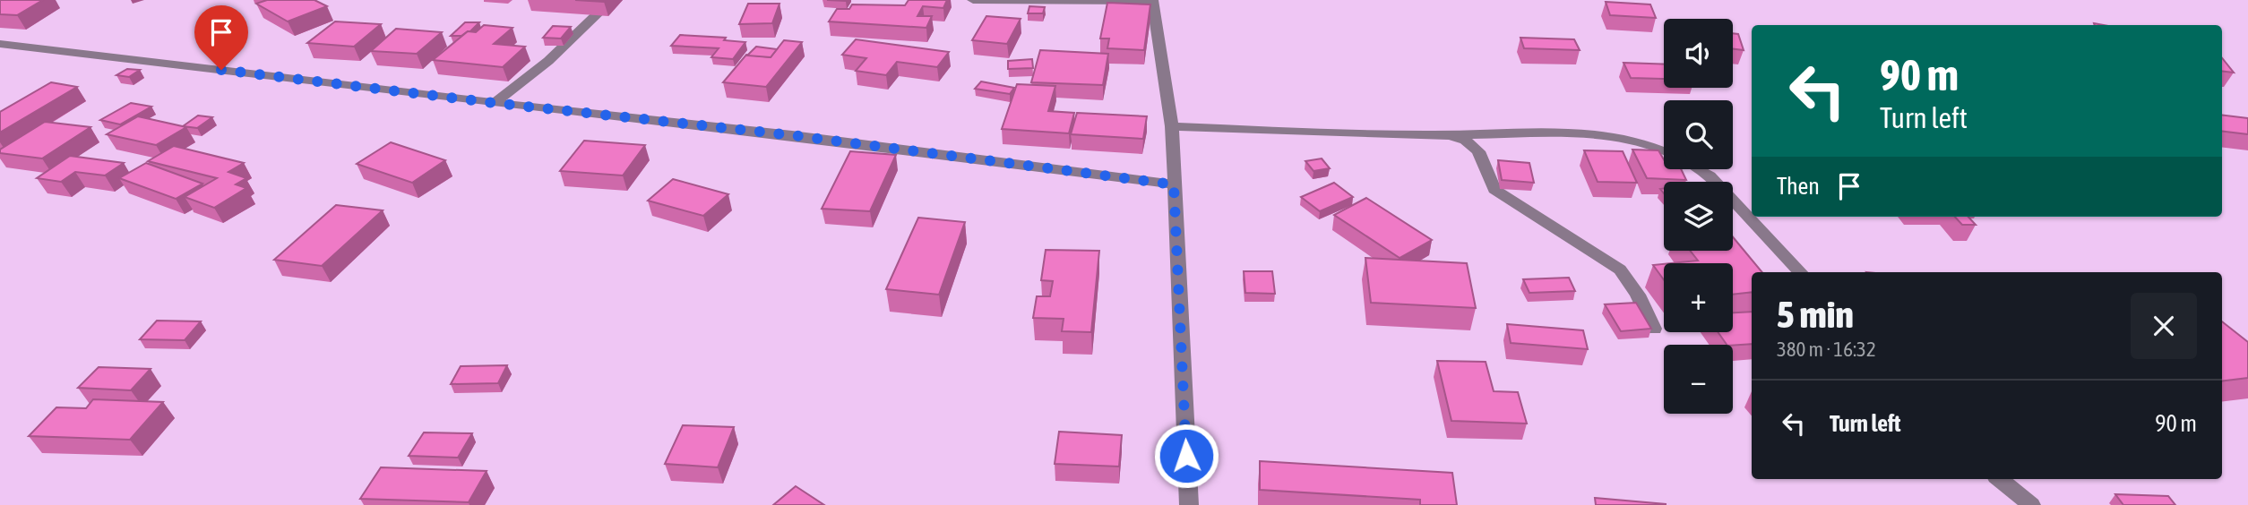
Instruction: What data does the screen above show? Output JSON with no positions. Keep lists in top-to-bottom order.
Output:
{
  "page": {
    "map_buttons": ["+", "−"],
    "turn": ["90 m", "Turn left"],
    "then": "Then",
    "heading": ["5 min", "380 m · 16:32"],
    "list": [
      {
        "name": "Turn left",
        "value": "90 m"
      }
    ]
  }
}
